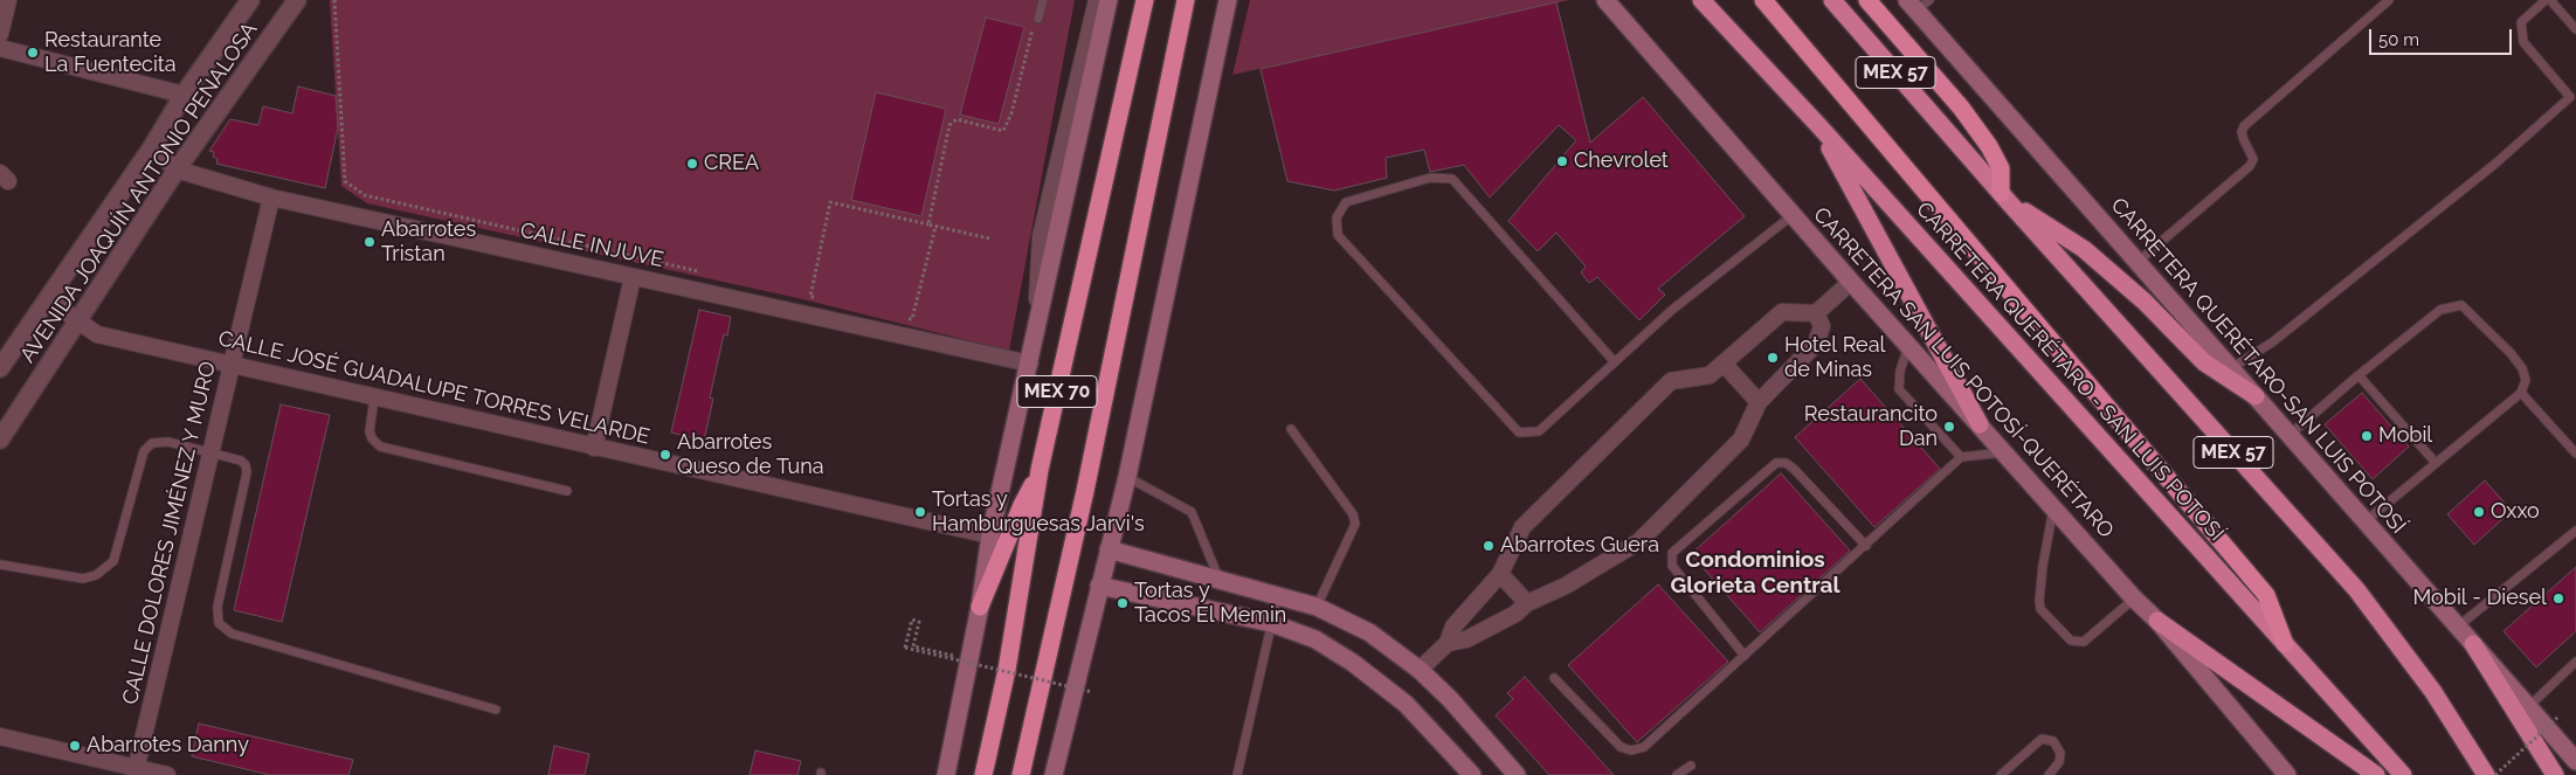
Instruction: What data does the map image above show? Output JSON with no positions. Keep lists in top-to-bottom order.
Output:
{
  "streets": {
    "highway": ["MEX 57", "CARRETERA QUERÉTARO - SAN LUIS POTOSÍ", "MEX 70"],
    "main road": ["CARRETERA QUERÉTARO-SAN LUIS POTOSÍ", "CARRETERA SAN LUIS POTOSÍ-QUERÉTARO"],
    "street": [
      "AVENIDA JOAQUÍN ANTONIO PEÑALOSA",
      "CALLE INJUVE",
      "CALLE JOSÉ GUADALUPE TORRES VELARDE",
      "CALLE DOLORES JIMÉNEZ Y MURO"
    ]
  },
  "crossings": [
    ["AVENIDA JOAQUÍN ANTONIO PEÑALOSA", "CALLE INJUVE"],
    ["AVENIDA JOAQUÍN ANTONIO PEÑALOSA", "CALLE JOSÉ GUADALUPE TORRES VELARDE"],
    ["CALLE INJUVE", "CALLE DOLORES JIMÉNEZ Y MURO"],
    ["CALLE JOSÉ GUADALUPE TORRES VELARDE", "CALLE DOLORES JIMÉNEZ Y MURO"]
  ],
  "districts": ["Condominios Glorieta Central"],
  "places": [
    "Restaurante La Fuentecita",
    "Chevrolet",
    "CREA",
    "Abarrotes Tristan",
    "Hotel Real de Minas",
    "Restaurancito Dan",
    "Mobil",
    "Abarrotes Queso de Tuna",
    "Tortas y Hamburguesas Jarvi's",
    "Oxxo",
    "Abarrotes Guera",
    "Mobil - Diesel",
    "Tortas y Tacos El Memin",
    "Abarrotes Danny"
  ],
  "scale_bar": "50 m"
}
